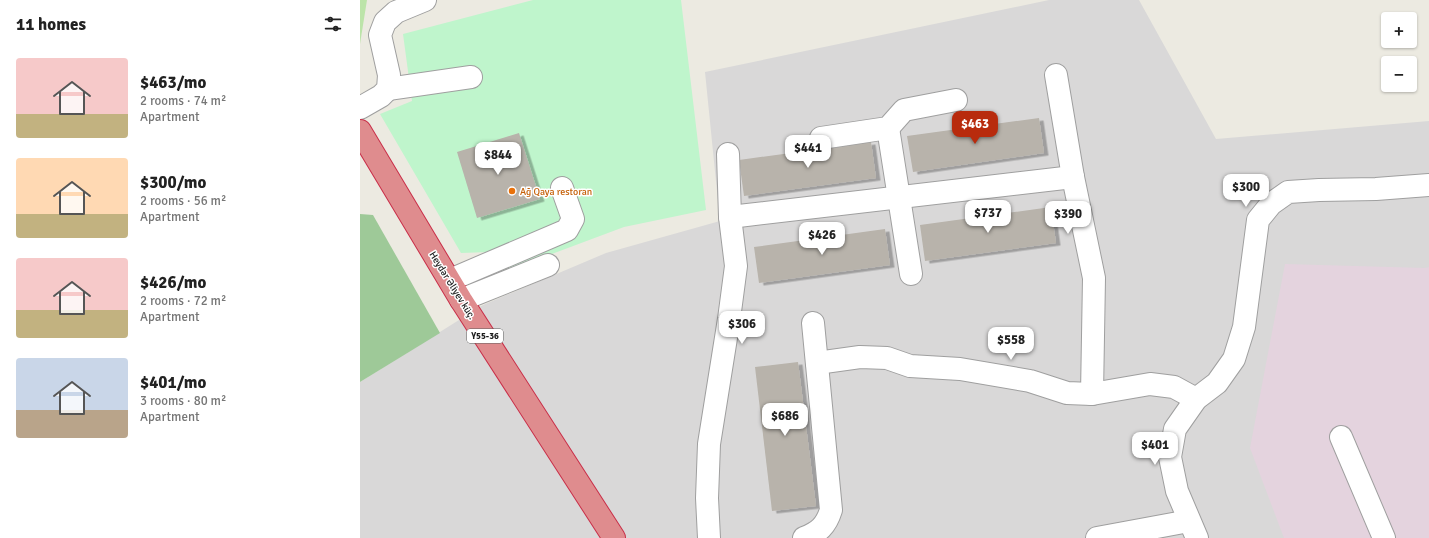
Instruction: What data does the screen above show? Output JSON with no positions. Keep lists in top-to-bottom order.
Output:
{
  "streets": {
    "highway": ["Heydər Əliyev küç.", "Y55-36"]
  },
  "places": ["Ağ Qaya restoran"],
  "page": {
    "heading": "11 homes",
    "map_buttons": ["+", "−"],
    "list": [
      {
        "name": "$463/mo",
        "note": "2 rooms · 74 m² · Apartment"
      },
      {
        "name": "$300/mo",
        "note": "2 rooms · 56 m² · Apartment"
      },
      {
        "name": "$426/mo",
        "note": "2 rooms · 72 m² · Apartment"
      },
      {
        "name": "$401/mo",
        "note": "3 rooms · 80 m² · Apartment"
      }
    ],
    "price": [
      "$463",
      "$441",
      "$844",
      "$300",
      "$737",
      "$390",
      "$426",
      "$306",
      "$558",
      "$686",
      "$401"
    ]
  }
}
